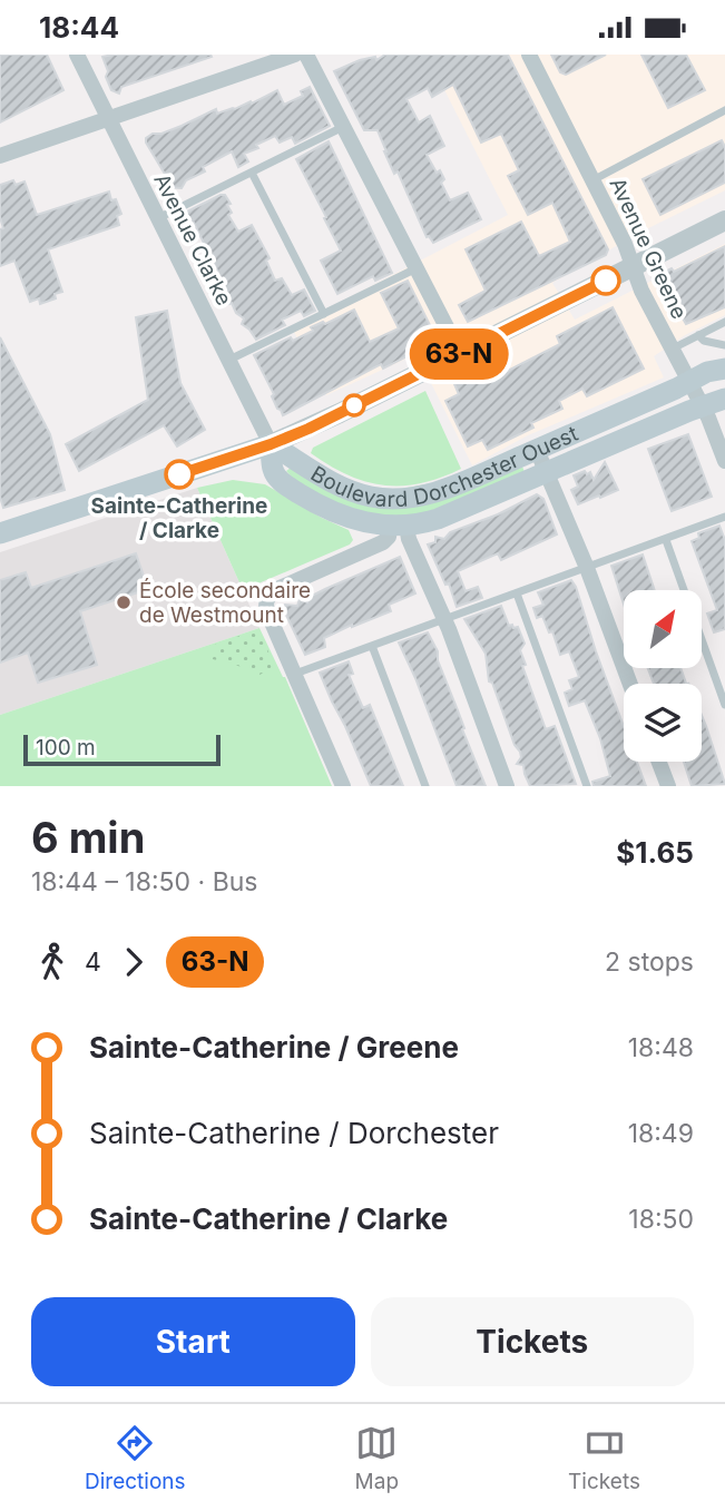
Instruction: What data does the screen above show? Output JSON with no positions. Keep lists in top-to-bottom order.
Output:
{
  "streets": {
    "main road": ["Boulevard Dorchester Ouest"],
    "street": ["Avenue Clarke", "Avenue Greene"]
  },
  "crossings": [
    ["Avenue Clarke", "Boulevard Dorchester Ouest"],
    ["Avenue Greene", "Boulevard Dorchester Ouest"]
  ],
  "places": ["Sainte-Catherine / Clarke", "École secondaire de Westmount"],
  "lines": ["bus line 63-N"],
  "scale_bar": "100 m",
  "north": "top right",
  "page": {
    "status": "18:44",
    "on_map": "63-N",
    "scale": "100 m",
    "heading": ["6 min", "18:44 – 18:50 · Bus", "$1.65"],
    "legs": ["4", "63-N", "2 stops"],
    "list": [
      {
        "name": "Sainte-Catherine / Greene",
        "value": "18:48"
      },
      {
        "name": "Sainte-Catherine / Dorchester",
        "value": "18:49"
      },
      {
        "name": "Sainte-Catherine / Clarke",
        "value": "18:50"
      }
    ],
    "buttons": ["Start", "Tickets"],
    "tabs": ["Directions", "Map", "Tickets"]
  }
}
